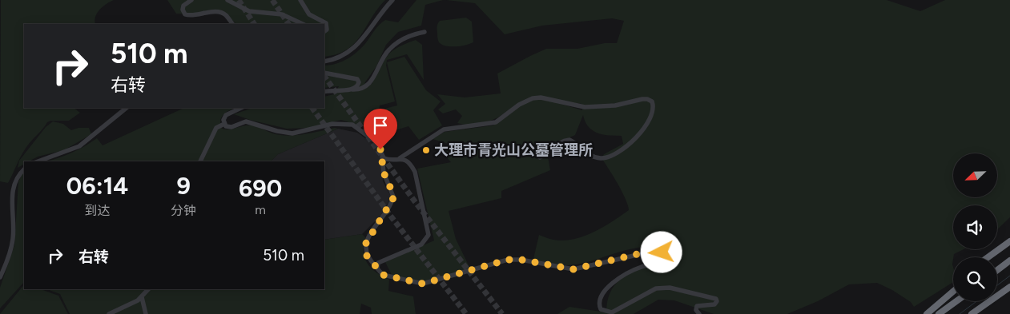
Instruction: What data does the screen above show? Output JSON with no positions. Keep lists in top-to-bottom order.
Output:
{
  "places": ["大理市青光山公墓管理所"],
  "north": "bottom left",
  "page": {
    "turn": ["510 m", "右转"],
    "eta": [
      "06:14",
      "到达",
      "9",
      "分钟",
      "690",
      "m"
    ],
    "list": [
      {
        "name": "右转",
        "value": "510 m"
      }
    ]
  }
}
